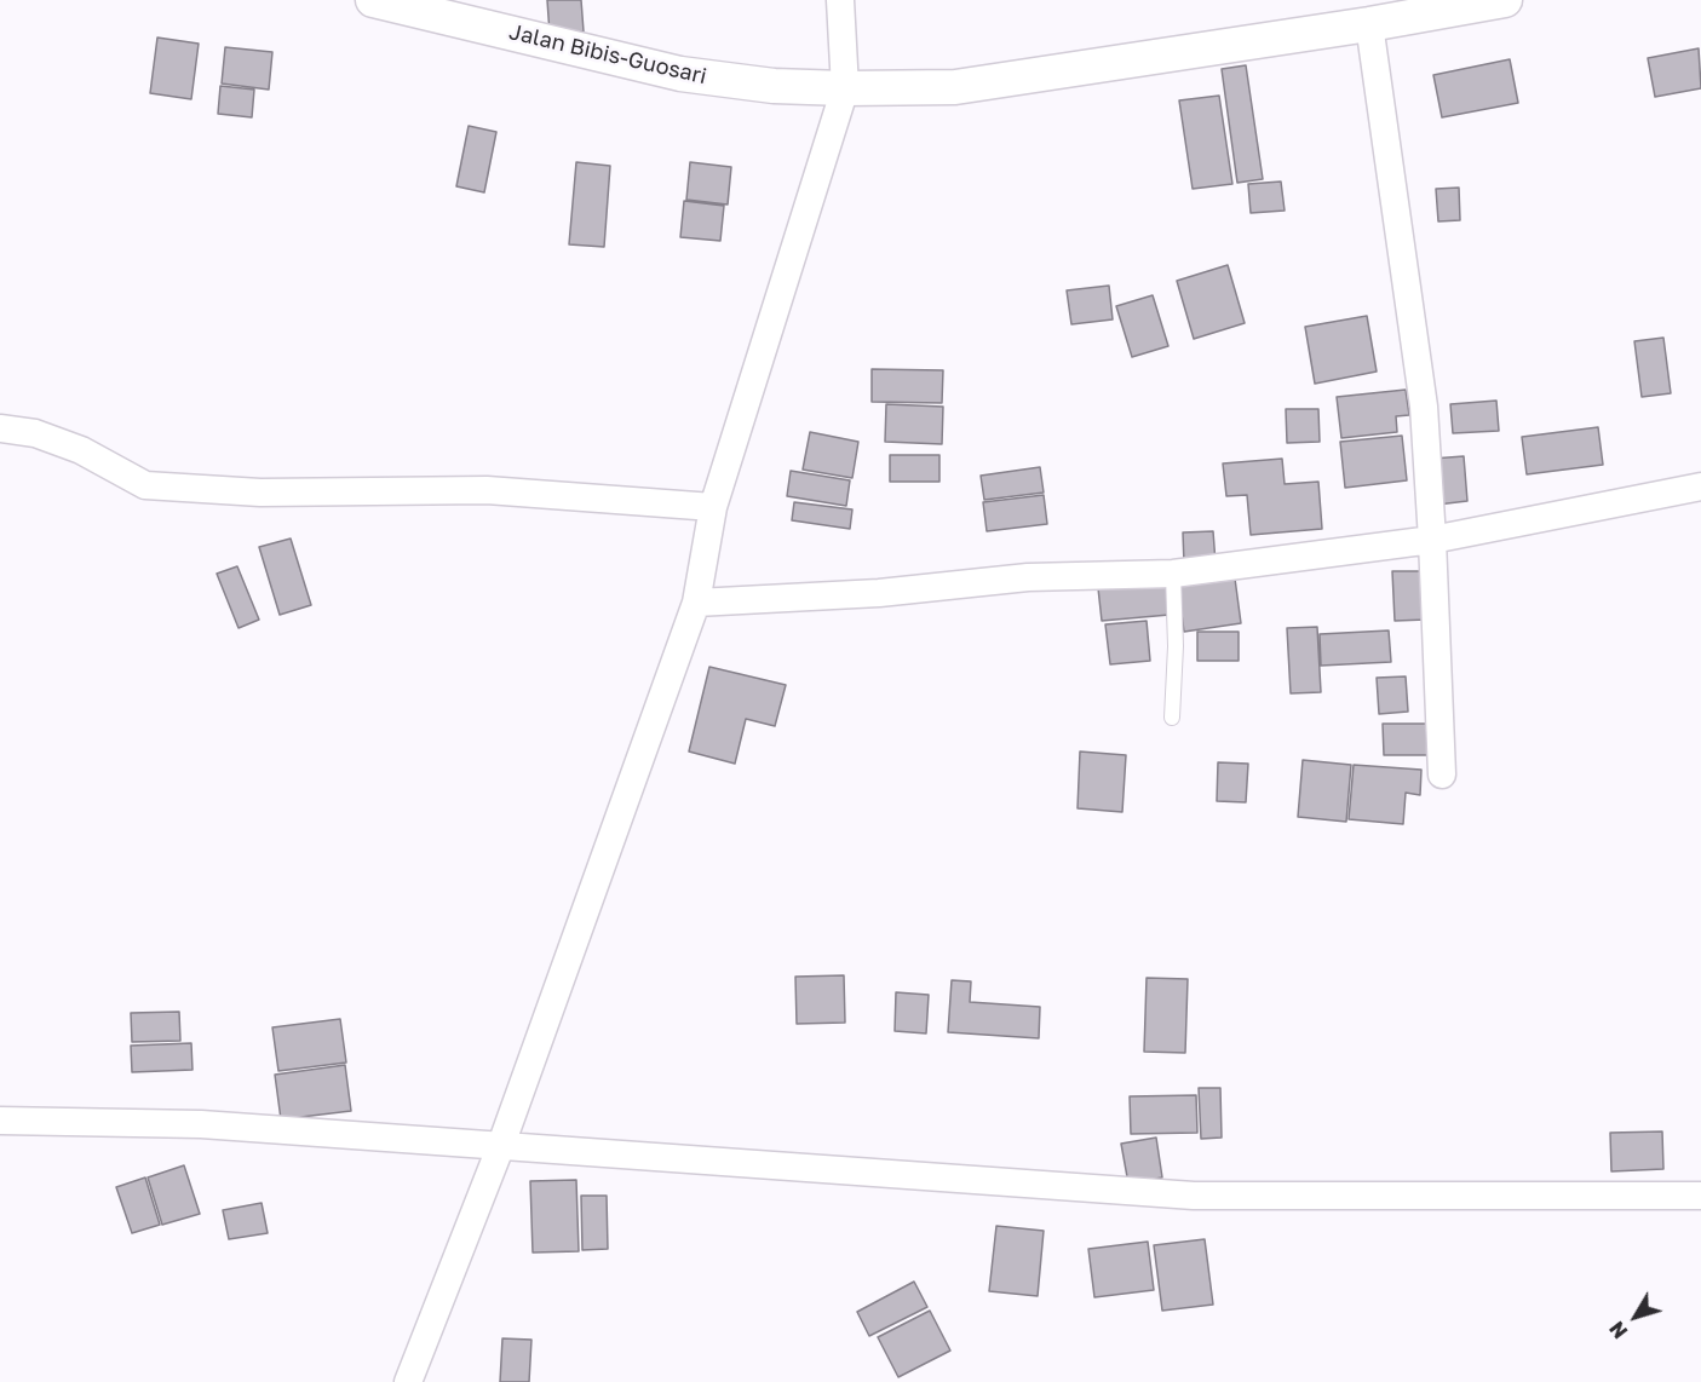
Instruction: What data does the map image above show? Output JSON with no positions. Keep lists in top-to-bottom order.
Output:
{
  "streets": {
    "street": ["Jalan Bibis-Guosari"]
  },
  "north": "bottom left"
}
